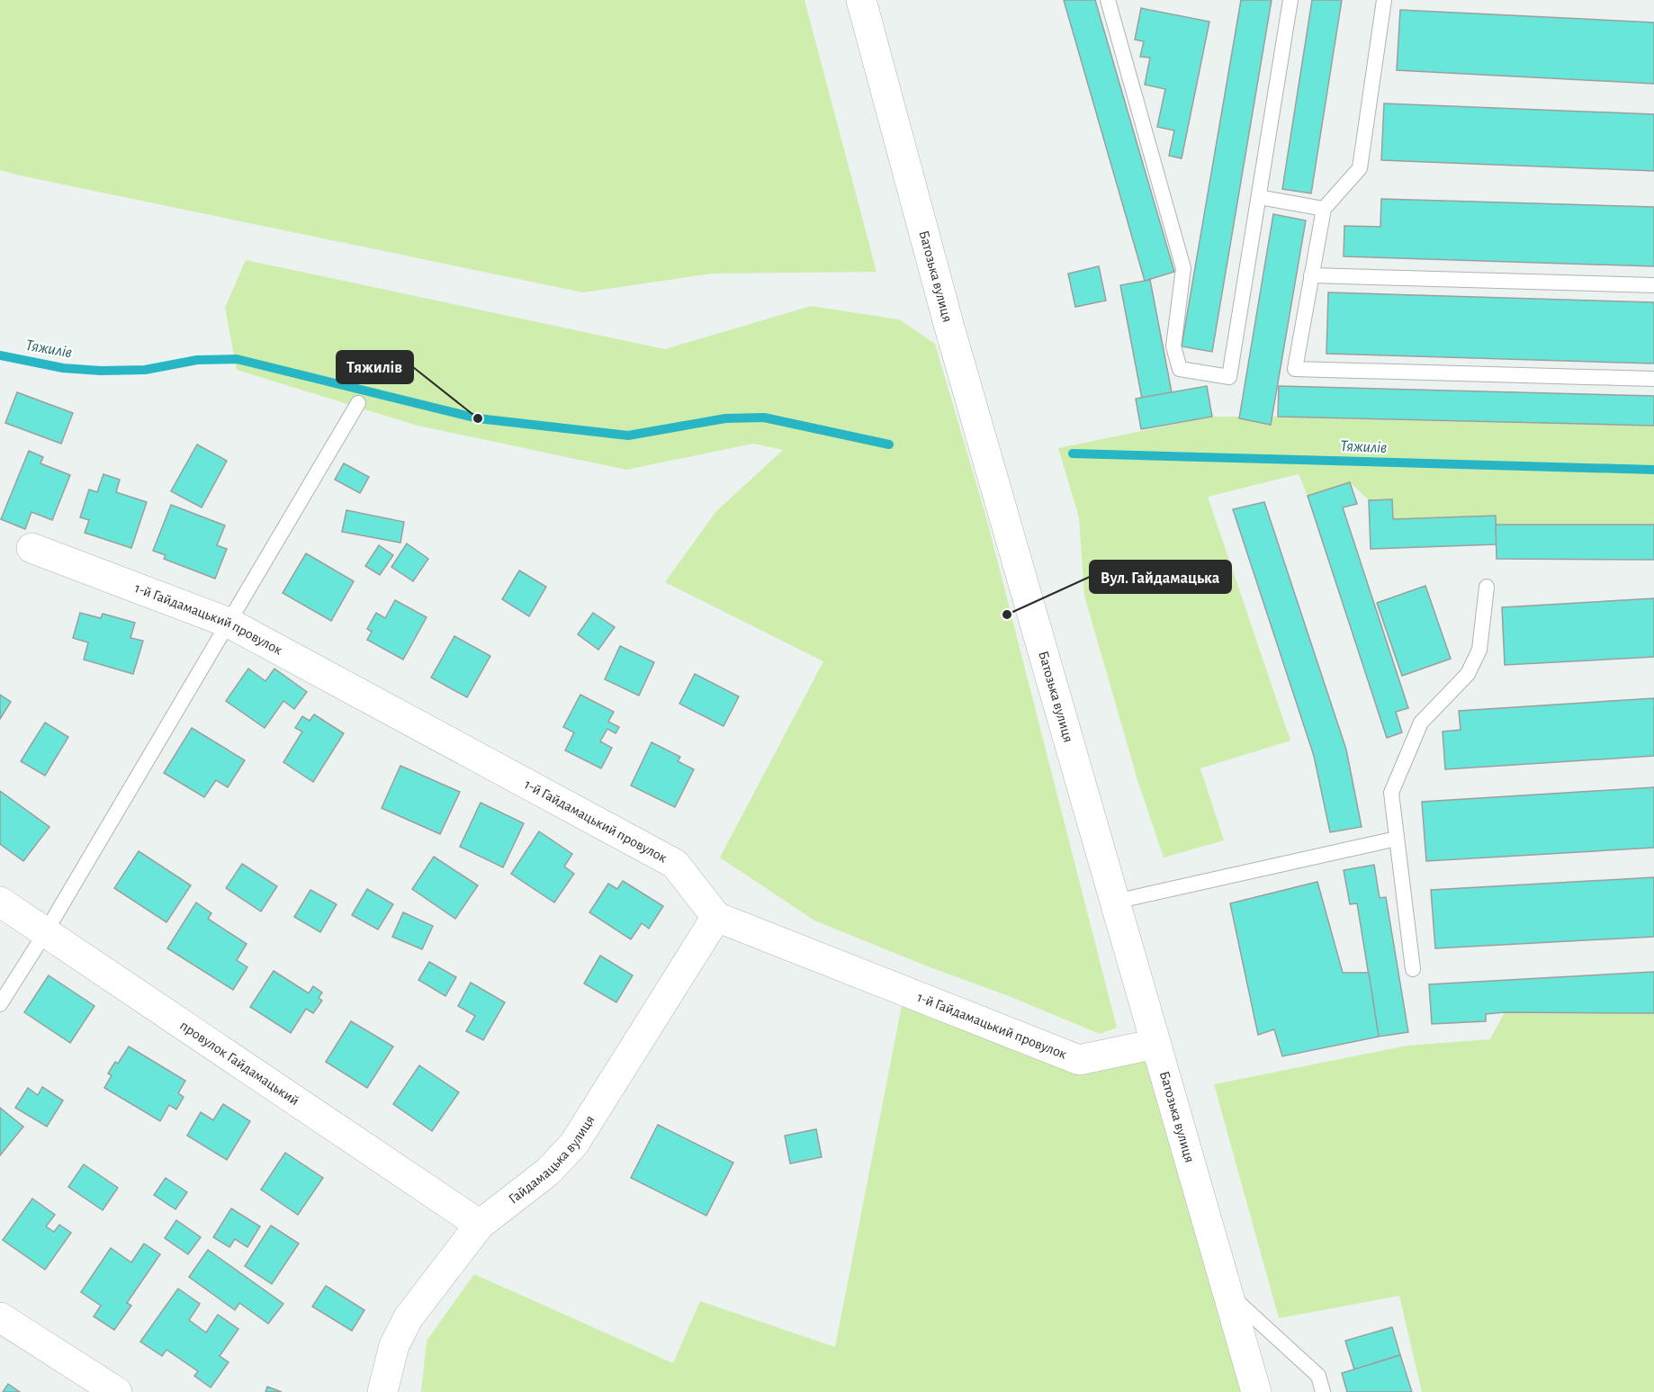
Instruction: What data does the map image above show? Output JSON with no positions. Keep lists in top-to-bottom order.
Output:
{
  "streets": {
    "street": [
      "Батозька вулиця",
      "1-й Гайдамацький провулок",
      "провулок Гайдамацький",
      "Гайдамацька вулиця"
    ]
  },
  "crossings": [
    ["Батозька вулиця", "1-й Гайдамацький провулок"],
    ["1-й Гайдамацький провулок", "Гайдамацька вулиця"],
    ["провулок Гайдамацький", "Гайдамацька вулиця"]
  ],
  "water": ["Тяжилів"],
  "places": ["Тяжилів", "Вул. Гайдамацька"]
}
